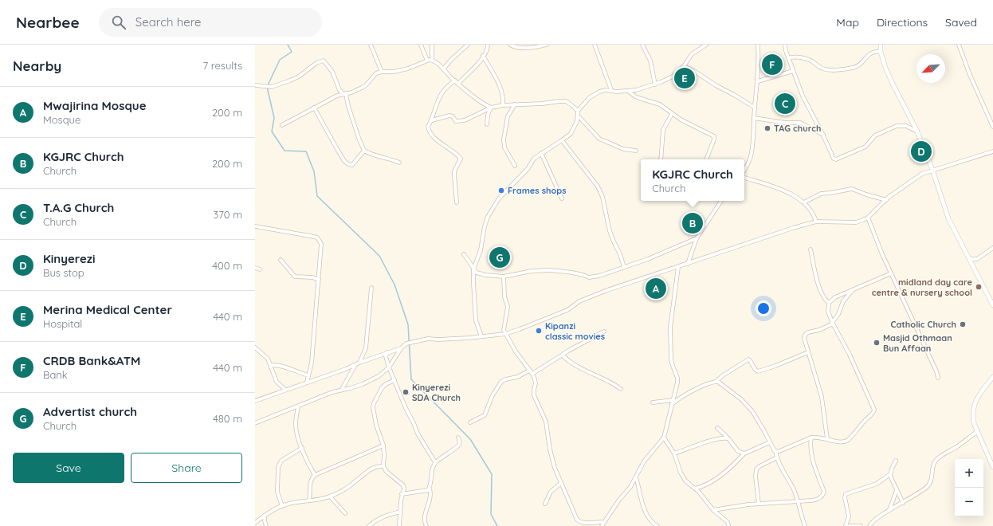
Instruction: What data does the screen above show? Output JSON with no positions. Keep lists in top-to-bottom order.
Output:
{
  "places": [
    "TAG church",
    "Frames shops",
    "midland day care centre & nursery school",
    "Catholic Church",
    "Kipanzi classic movies",
    "Masjid Othmaan Bun Affaan",
    "Kinyerezi SDA Church"
  ],
  "north": "bottom left",
  "page": {
    "header": "Nearbee",
    "search": "Search here",
    "nav": ["Map", "Directions", "Saved"],
    "heading": ["Nearby", "7 results"],
    "pins": [
      "F",
      "E",
      "C",
      "D",
      "B",
      "G",
      "A"
    ],
    "list": [
      {
        "mark": "A",
        "name": "Mwajirina Mosque",
        "note": "Mosque",
        "value": "200 m"
      },
      {
        "mark": "B",
        "name": "KGJRC Church",
        "note": "Church",
        "value": "200 m"
      },
      {
        "mark": "C",
        "name": "T.A.G Church",
        "note": "Church",
        "value": "370 m"
      },
      {
        "mark": "D",
        "name": "Kinyerezi",
        "note": "Bus stop",
        "value": "400 m"
      },
      {
        "mark": "E",
        "name": "Merina Medical Center",
        "note": "Hospital",
        "value": "440 m"
      },
      {
        "mark": "F",
        "name": "CRDB Bank&ATM",
        "note": "Bank",
        "value": "440 m"
      },
      {
        "mark": "G",
        "name": "Advertist church",
        "note": "Church",
        "value": "480 m"
      }
    ],
    "popup": ["KGJRC Church", "Church"],
    "buttons": ["Save", "Share"],
    "map_buttons": ["+", "−"]
  }
}
